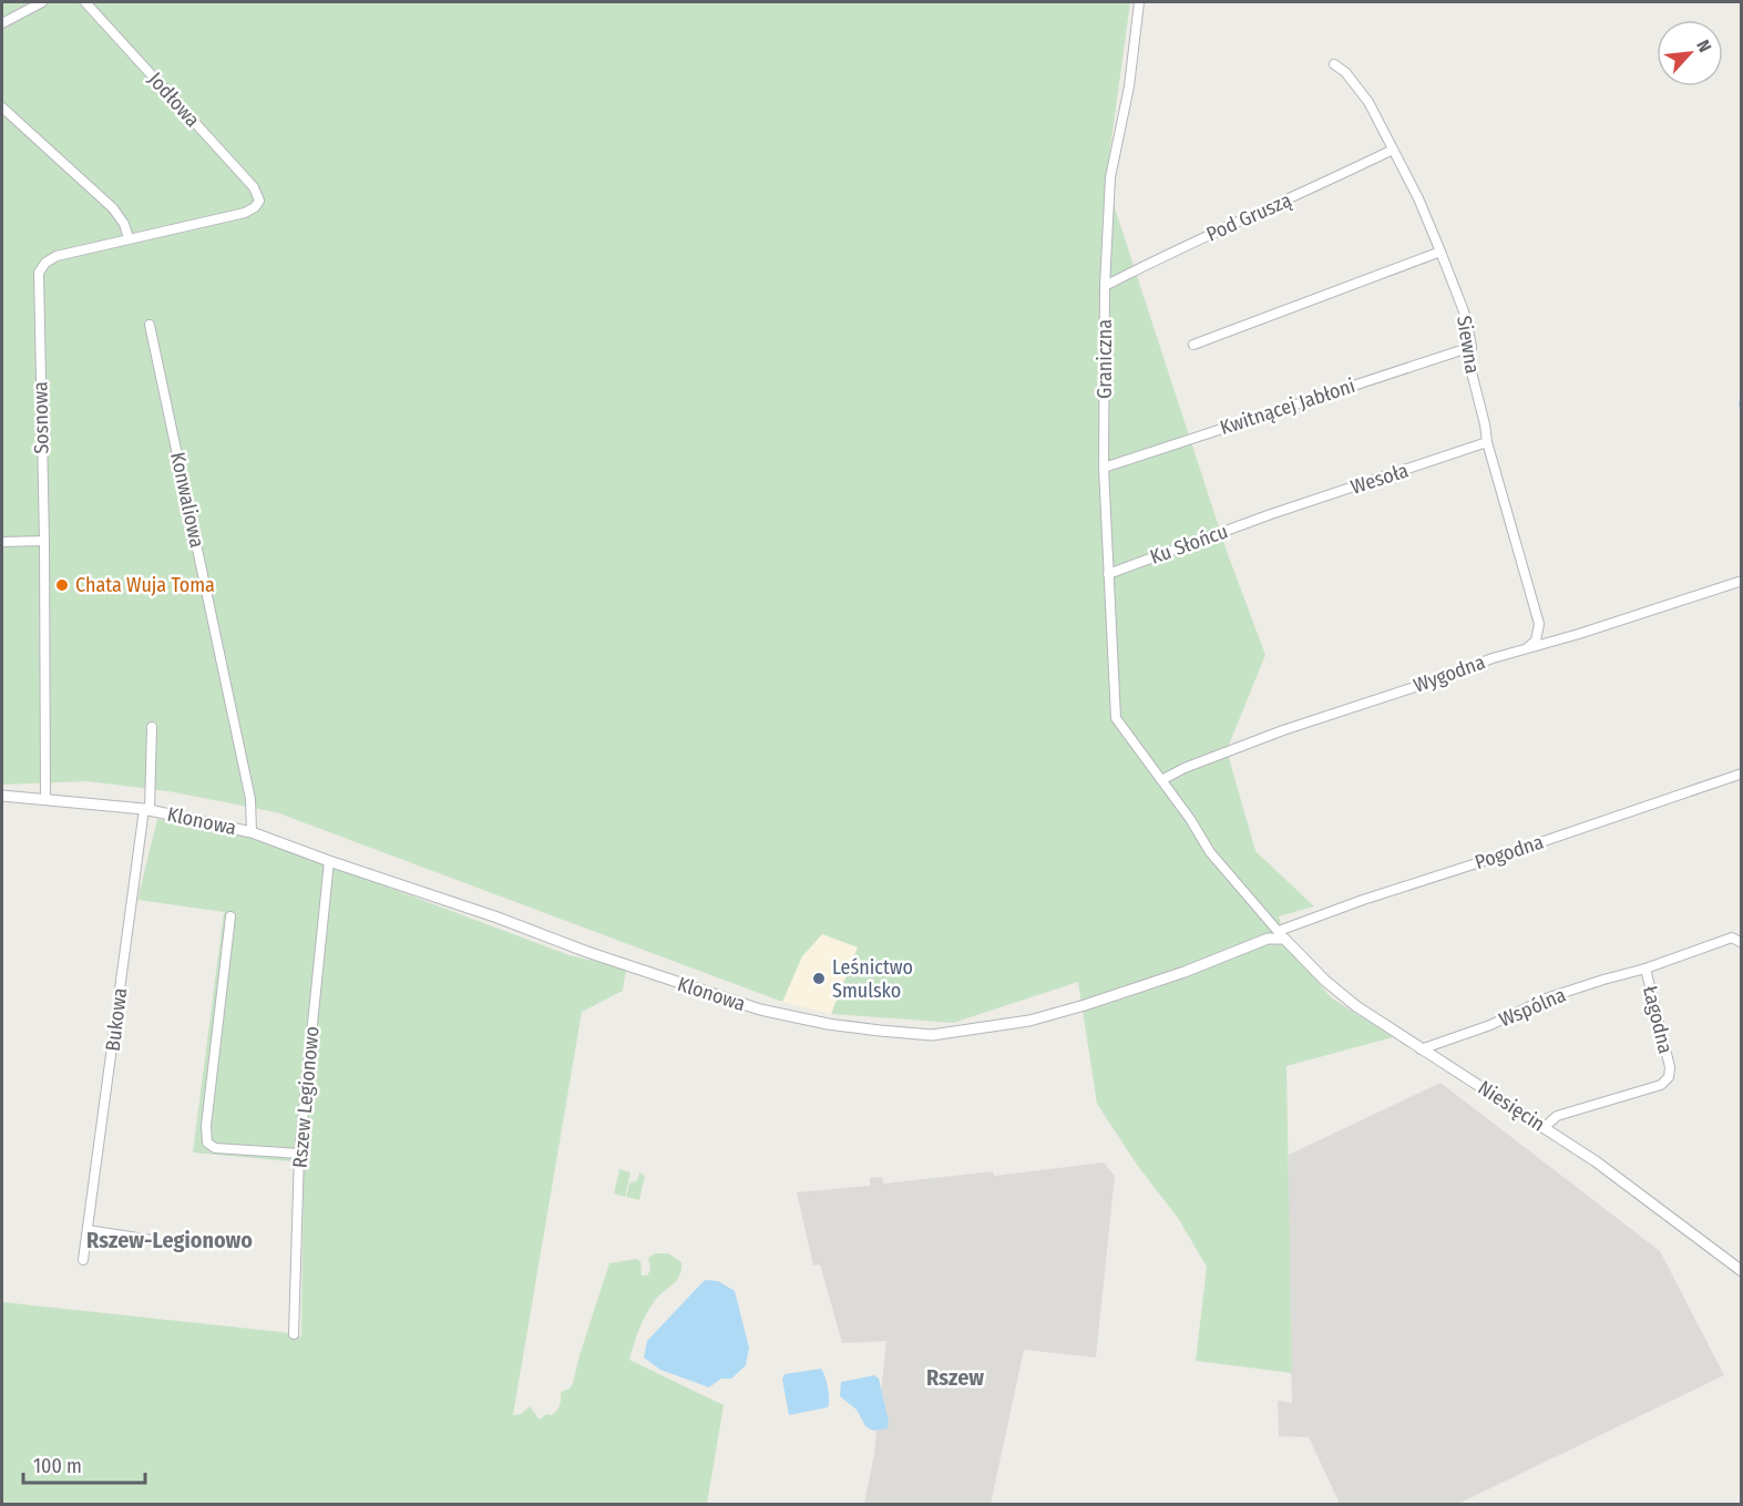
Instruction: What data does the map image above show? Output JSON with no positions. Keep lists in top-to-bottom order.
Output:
{
  "streets": {
    "street": [
      "Jodłowa",
      "Pod Gruszą",
      "Siewna",
      "Graniczna",
      "Kwitnącej Jabłoni",
      "Sosnowa",
      "Wesoła",
      "Konwaliowa",
      "Ku Słońcu",
      "Wygodna",
      "Klonowa",
      "Pogodna",
      "Wspólna",
      "Bukowa",
      "Łagodna",
      "Rszew Legionowo",
      "Niesięcin"
    ]
  },
  "crossings": [
    ["Jodłowa", "Sosnowa"],
    ["Pod Gruszą", "Siewna"],
    ["Pod Gruszą", "Graniczna"],
    ["Siewna", "Kwitnącej Jabłoni"],
    ["Siewna", "Wesoła"],
    ["Siewna", "Wygodna"],
    ["Graniczna", "Kwitnącej Jabłoni"],
    ["Graniczna", "Ku Słońcu"],
    ["Graniczna", "Wygodna"],
    ["Sosnowa", "Klonowa"],
    ["Wesoła", "Ku Słońcu"],
    ["Konwaliowa", "Klonowa"],
    ["Klonowa", "Pogodna"],
    ["Klonowa", "Bukowa"],
    ["Klonowa", "Rszew Legionowo"],
    ["Klonowa", "Niesięcin"],
    ["Pogodna", "Niesięcin"],
    ["Wspólna", "Łagodna"],
    ["Wspólna", "Niesięcin"],
    ["Łagodna", "Niesięcin"]
  ],
  "districts": ["Rszew-Legionowo", "Rszew"],
  "places": ["Chata Wuja Toma", "Leśnictwo Smulsko"],
  "scale_bar": "100 m",
  "north": "top right"
}
